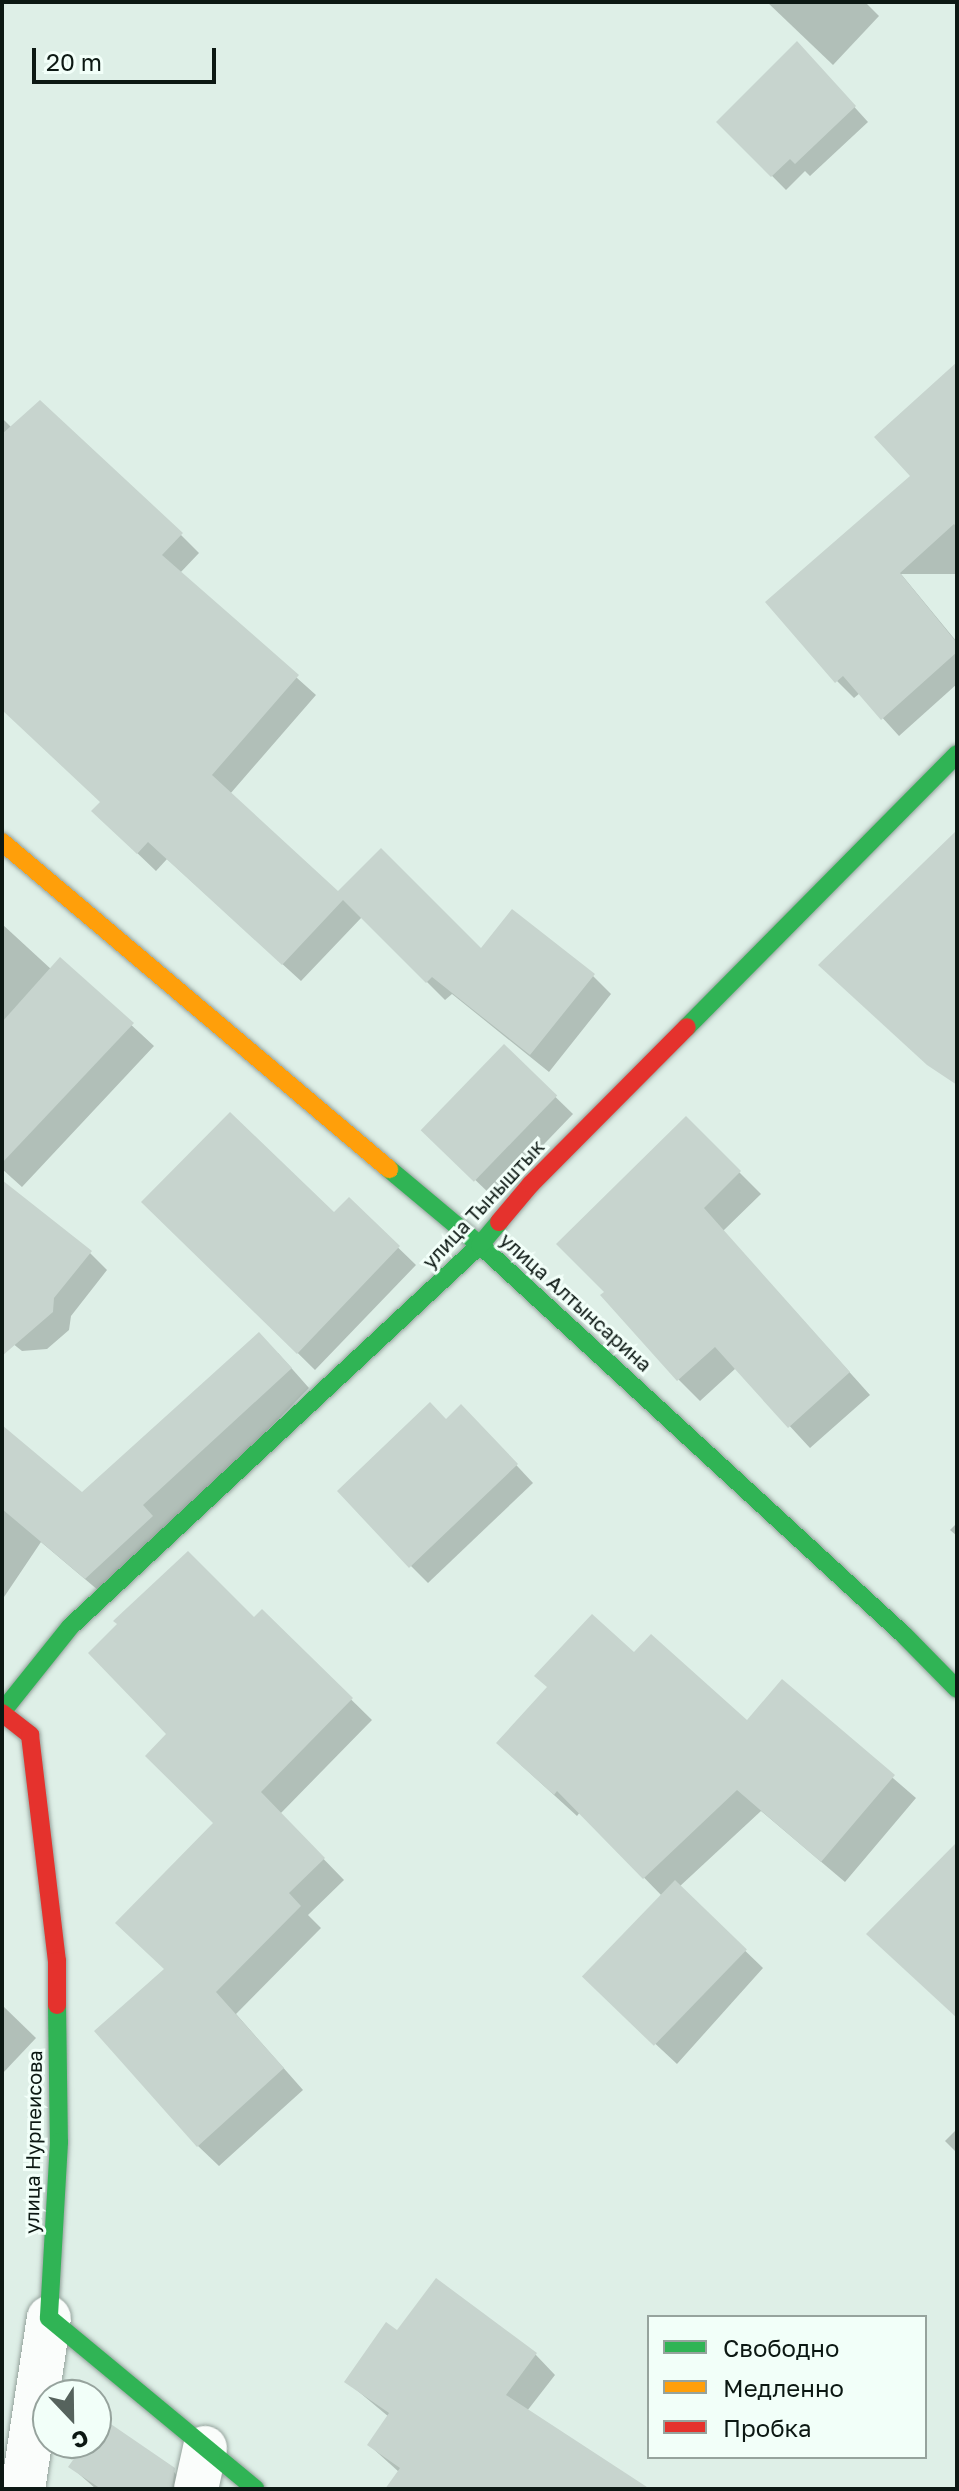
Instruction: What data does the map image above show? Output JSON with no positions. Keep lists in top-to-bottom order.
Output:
{
  "streets": {
    "street": ["улица Тыныштык", "улица Алтынсарина", "улица Нурпеисова"]
  },
  "crossings": [
    ["улица Тыныштык", "улица Алтынсарина"],
    ["улица Тыныштык", "улица Нурпеисова"]
  ],
  "legend": ["Свободно", "Медленно", "Пробка"],
  "scale_bar": "20 m",
  "north": "bottom"
}
